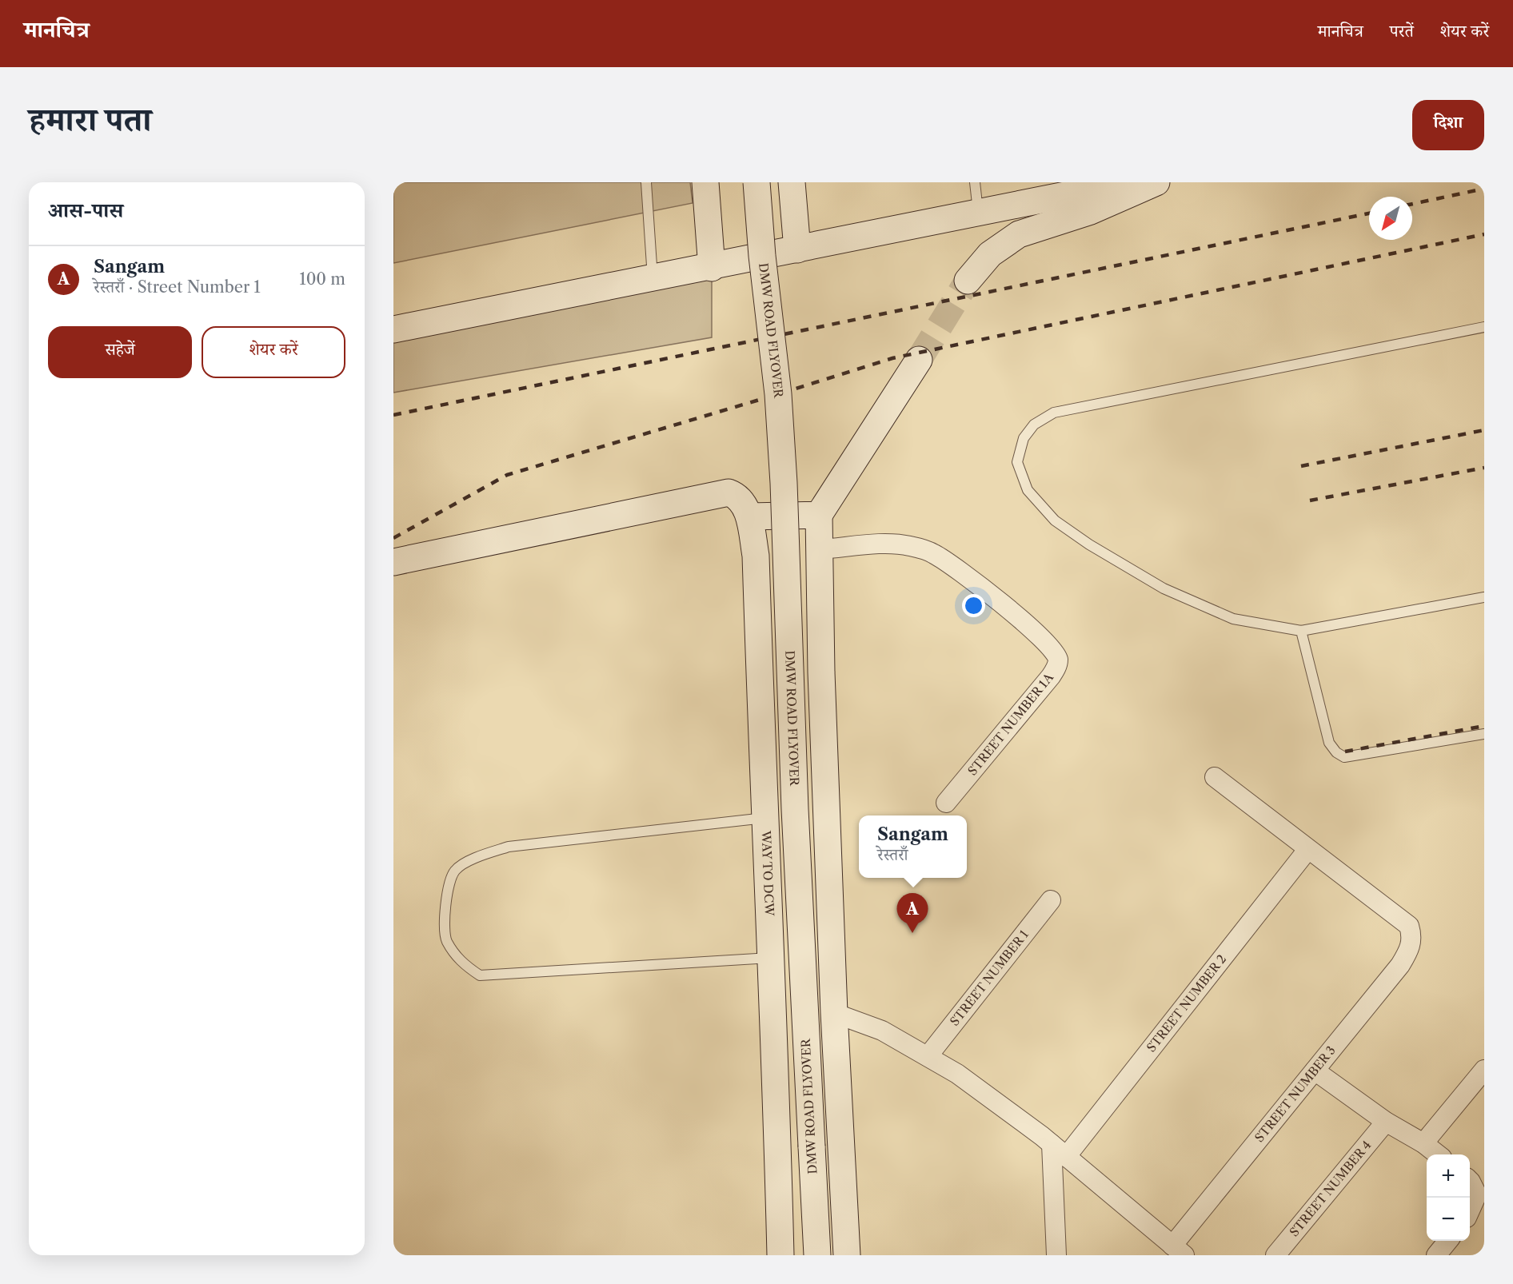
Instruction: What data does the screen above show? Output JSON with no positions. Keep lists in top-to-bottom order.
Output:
{
  "streets": {
    "street": [
      "DMW ROAD FLYOVER",
      "STREET NUMBER 1A",
      "WAY TO DCW",
      "STREET NUMBER 1",
      "STREET NUMBER 2",
      "STREET NUMBER 3",
      "STREET NUMBER 4"
    ]
  },
  "crossings": [
    ["STREET NUMBER 2", "STREET NUMBER 3"]
  ],
  "north": "bottom left",
  "page": {
    "header": "मानचित्र",
    "nav": ["मानचित्र", "परतें", "शेयर करें"],
    "title": "हमारा पता",
    "buttons": [
      "दिशा",
      ["सहेजें", "शेयर करें"]
    ],
    "heading": "आस-पास",
    "list": [
      {
        "mark": "A",
        "name": "Sangam",
        "note": "रेस्तराँ · Street Number 1",
        "value": "100 m"
      }
    ],
    "popup": ["Sangam", "रेस्तराँ"],
    "pins": "A",
    "map_buttons": ["+", "−"]
  }
}
